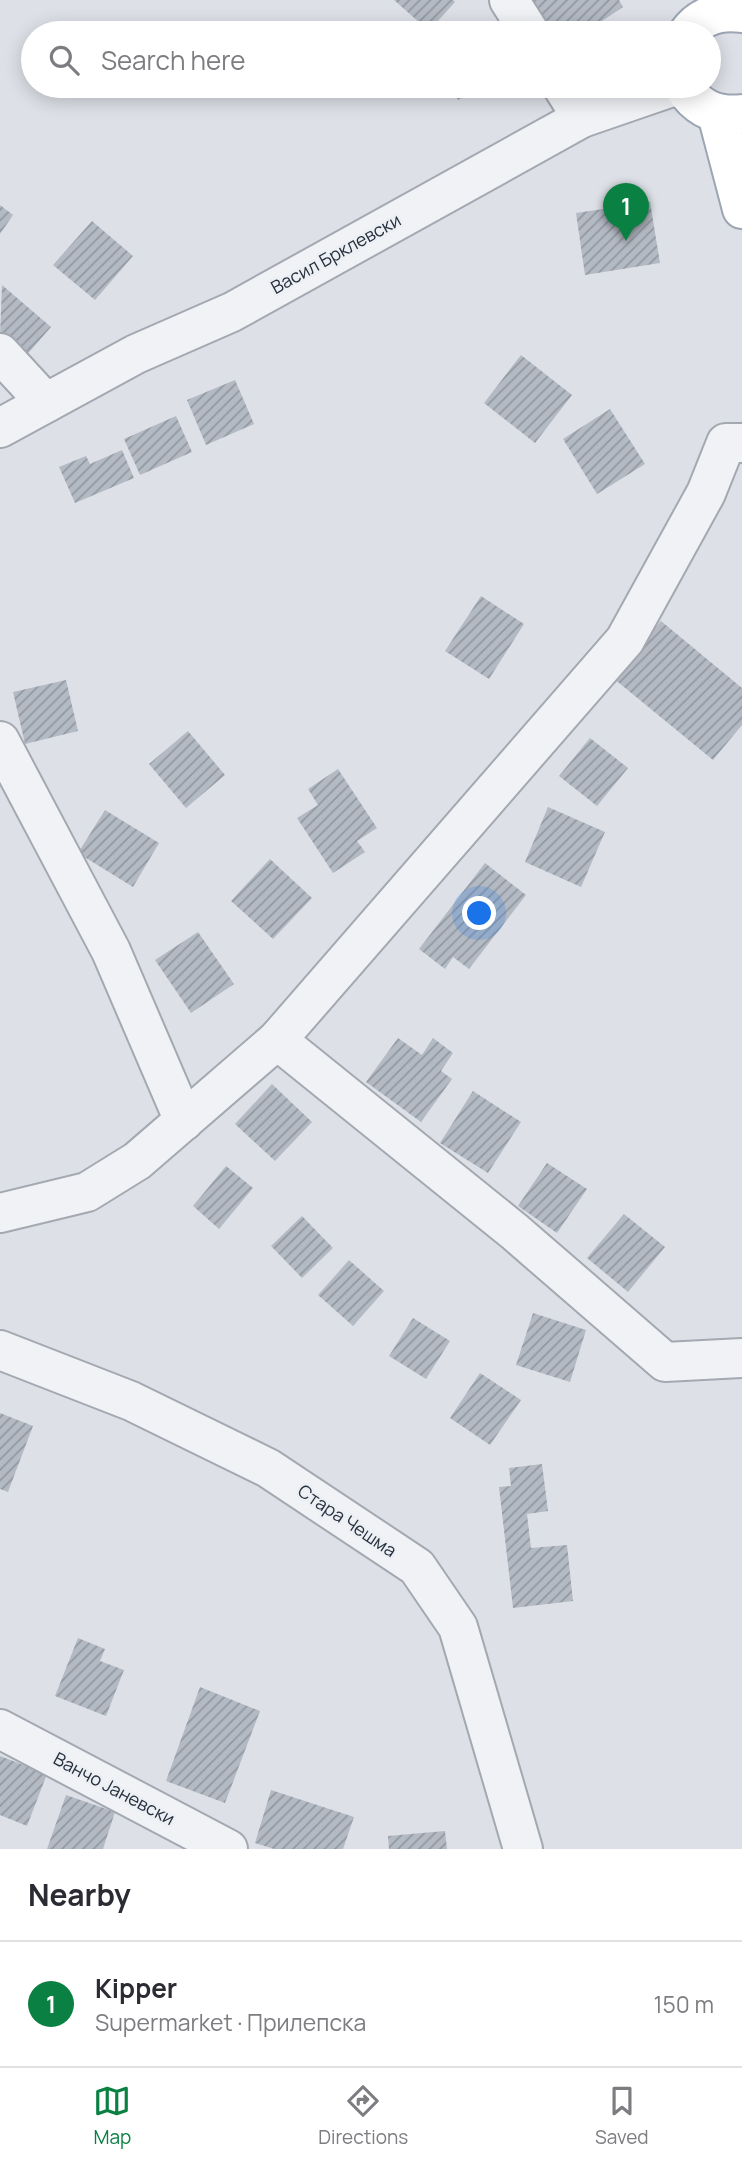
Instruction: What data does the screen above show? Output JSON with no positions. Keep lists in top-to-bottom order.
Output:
{
  "streets": {
    "street": ["Васил Брклевски", "Стара Чешма", "Ванчо Јаневски"]
  },
  "page": {
    "search": "Search here",
    "pins": "1",
    "heading": "Nearby",
    "list": [
      {
        "mark": "1",
        "name": "Kipper",
        "note": "Supermarket · Прилепска",
        "value": "150 m"
      }
    ],
    "nav": ["Map", "Directions", "Saved"]
  }
}
